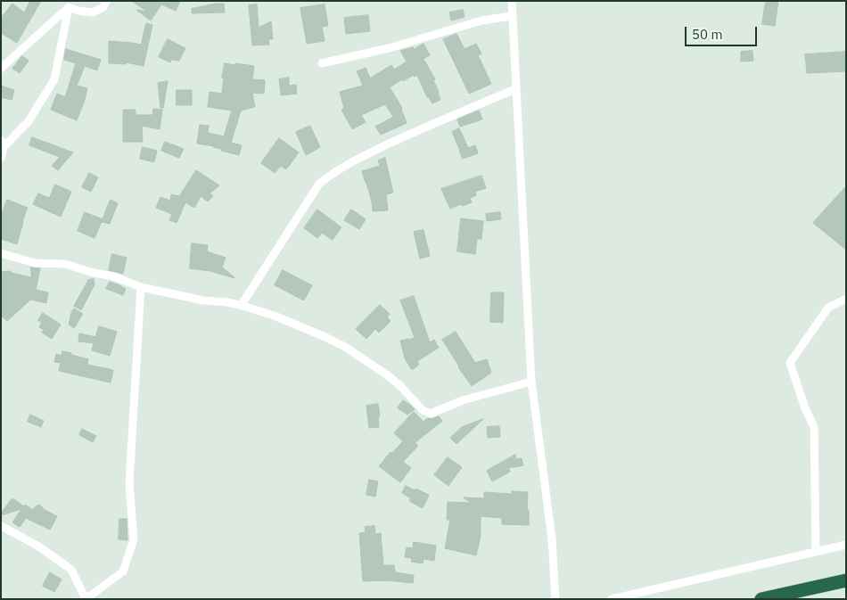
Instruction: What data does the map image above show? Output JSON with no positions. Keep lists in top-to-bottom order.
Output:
{
  "scale_bar": "50 m"
}
